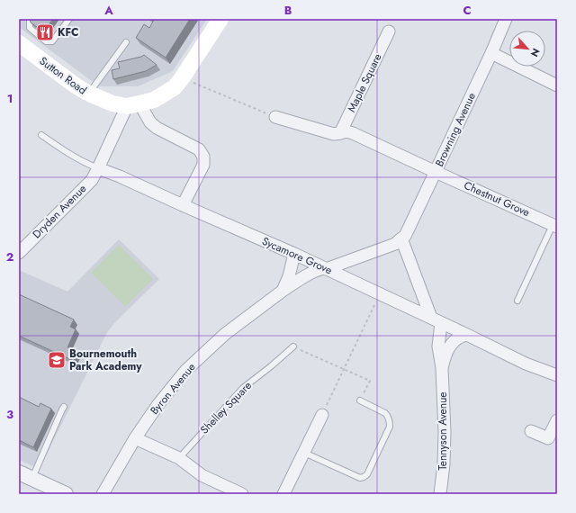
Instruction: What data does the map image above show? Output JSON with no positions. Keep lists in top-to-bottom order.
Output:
{
  "streets": {
    "main road": ["Sutton Road"],
    "street": [
      "Maple Square",
      "Browning Avenue",
      "Chestnut Grove",
      "Dryden Avenue",
      "Sycamore Grove",
      "Byron Avenue",
      "Tennyson Avenue"
    ],
    "lane": ["Shelley Square"]
  },
  "crossings": [
    ["Browning Avenue", "Chestnut Grove"],
    ["Dryden Avenue", "Sycamore Grove"],
    ["Sycamore Grove", "Byron Avenue"],
    ["Sycamore Grove", "Tennyson Avenue"]
  ],
  "places": {
    "restaurant": ["KFC"],
    "school or university": ["Bournemouth Park Academy"]
  },
  "north": "bottom right",
  "grid": {
    "columns": ["A", "B", "C"],
    "rows": ["1", "2", "3"]
  }
}
